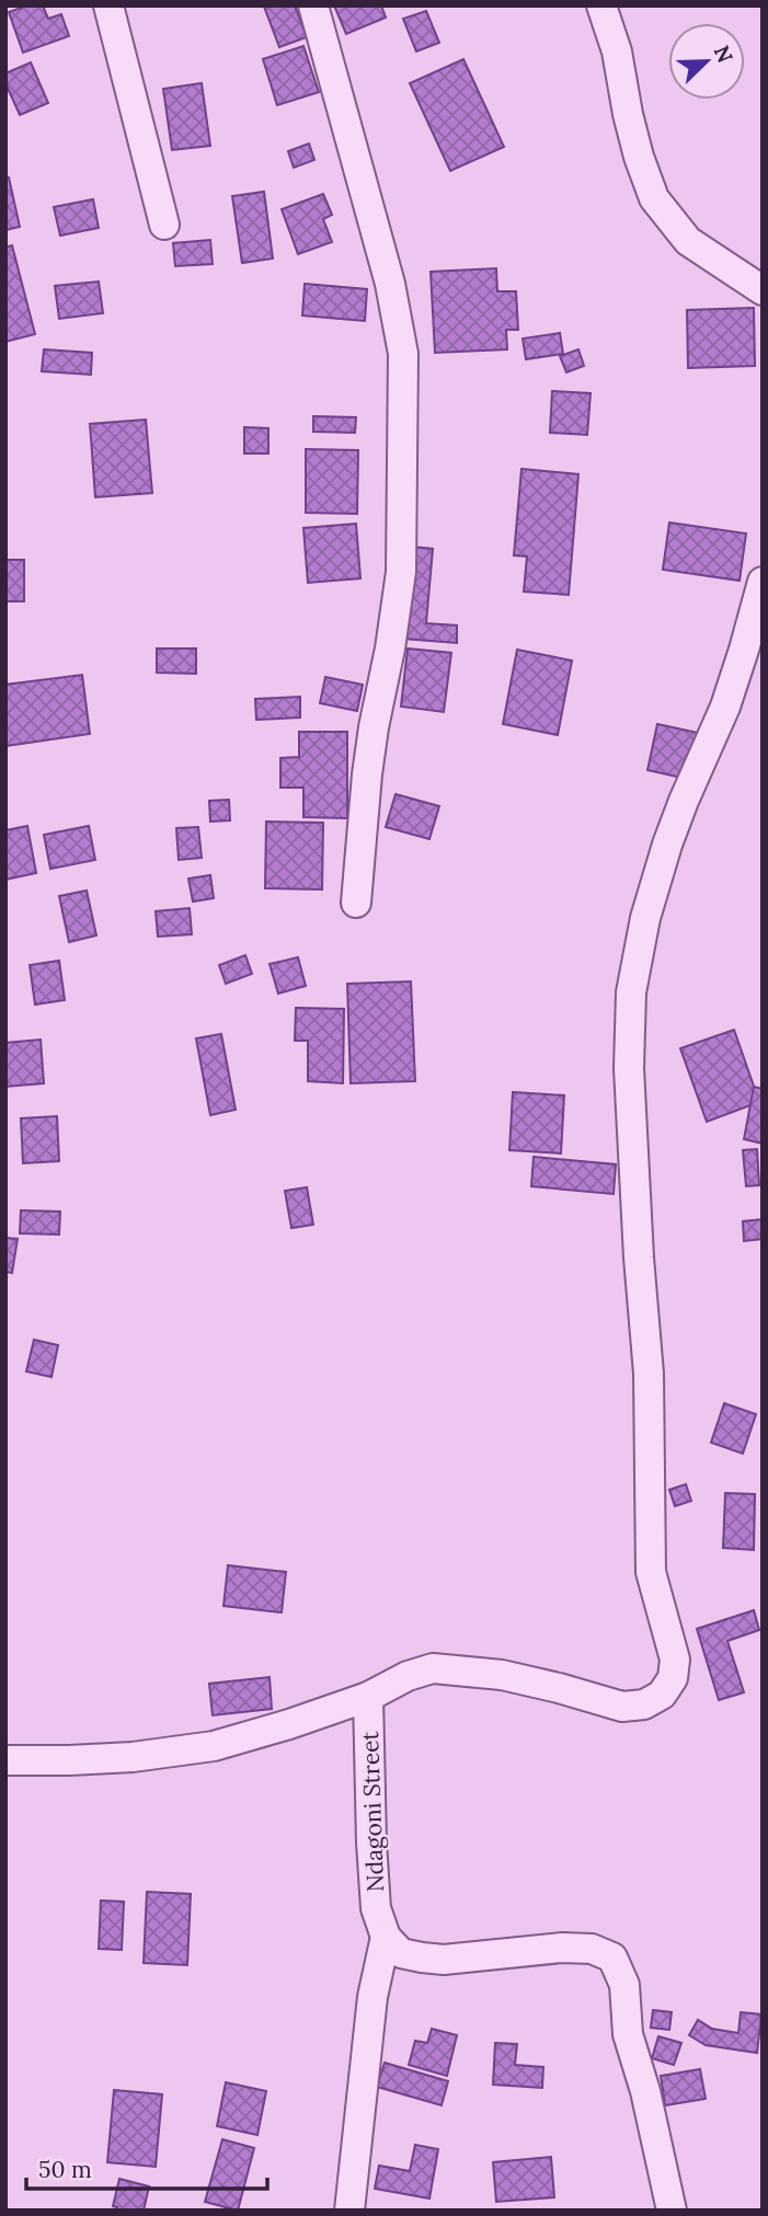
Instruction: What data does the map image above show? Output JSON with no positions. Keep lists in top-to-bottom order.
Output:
{
  "streets": {
    "street": ["Ndagoni Street"]
  },
  "scale_bar": "50 m",
  "north": "top right"
}
